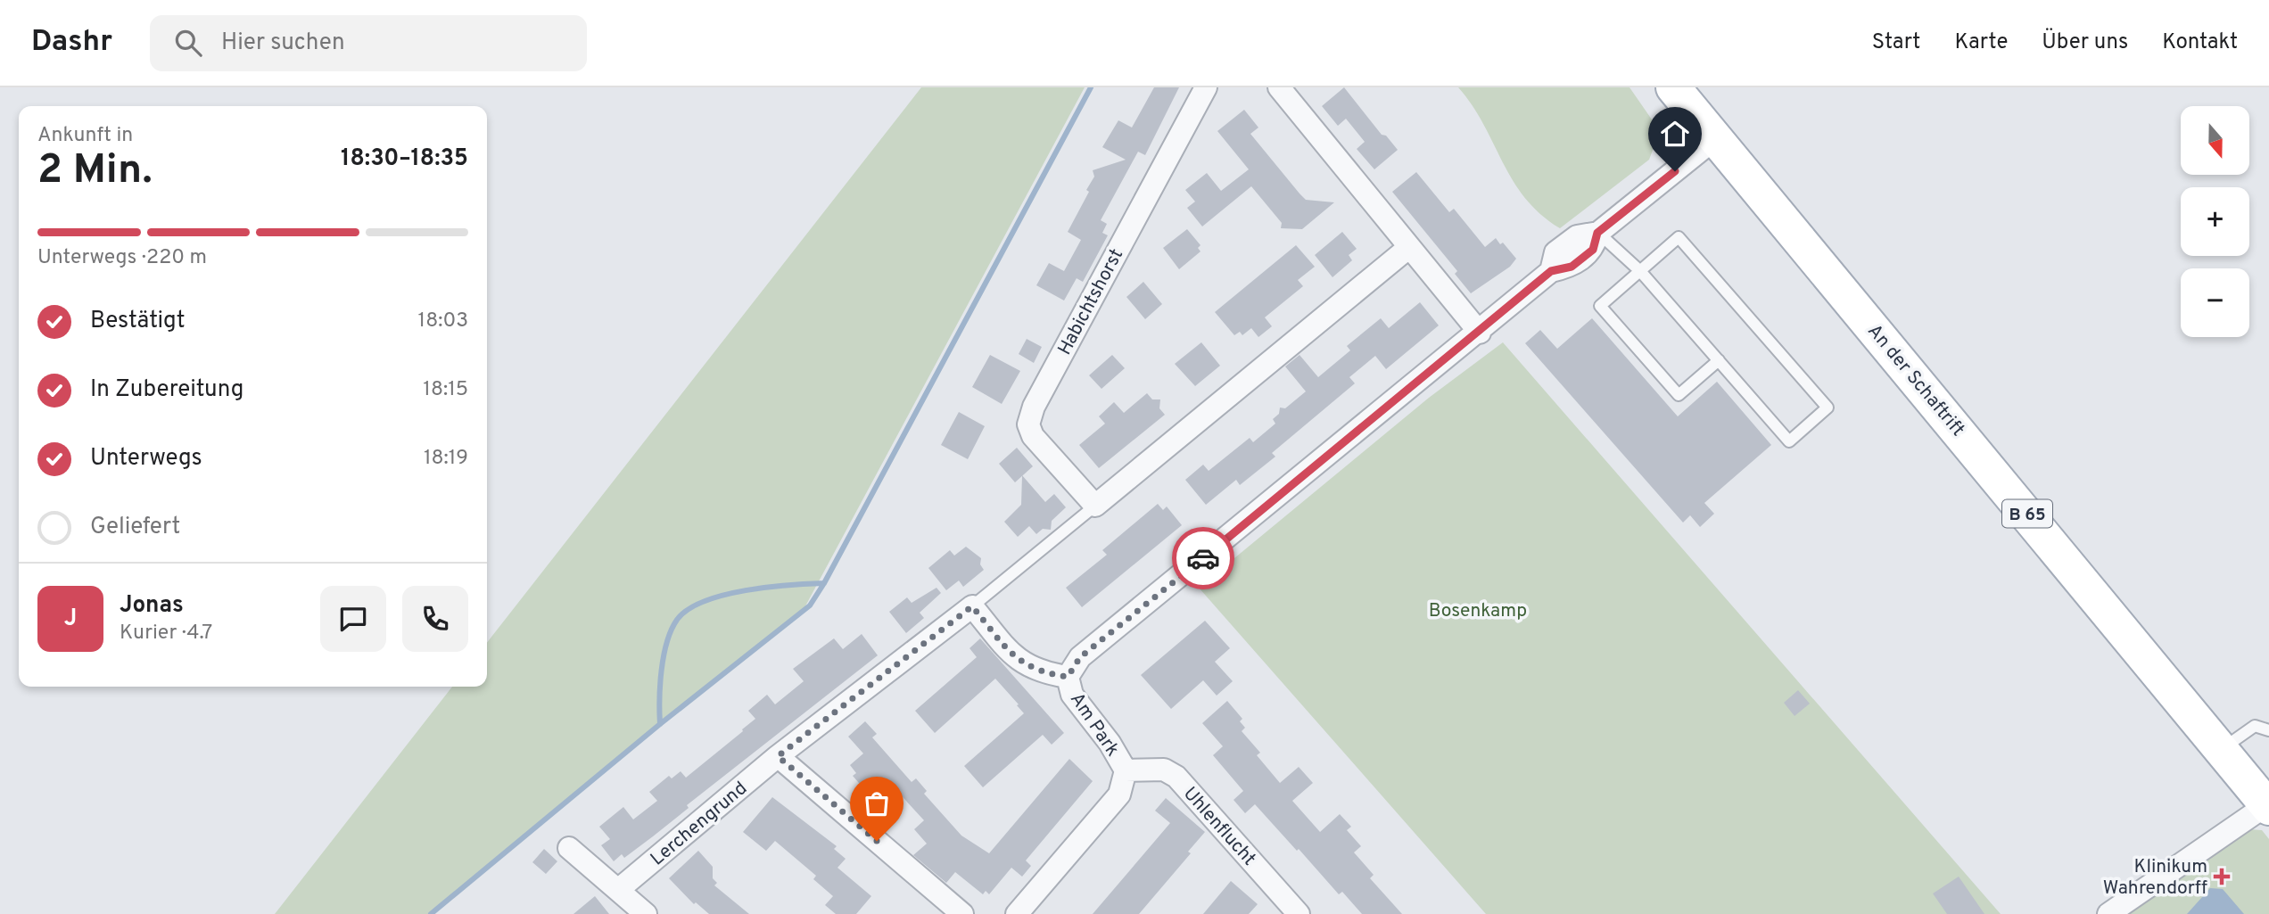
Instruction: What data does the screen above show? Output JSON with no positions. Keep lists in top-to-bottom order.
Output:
{
  "streets": {
    "main road": ["An der Schaftrift", "B 65"],
    "street": [
      "Habichtshorst",
      "Am Park",
      "Lerchengrund",
      "Uhlenflucht"
    ]
  },
  "crossings": [
    ["An der Schaftrift", "B 65"],
    ["An der Schaftrift", "Am Park"],
    ["Am Park", "Uhlenflucht"]
  ],
  "parks": ["Bosenkamp"],
  "places": {
    "health": ["Klinikum Wahrendorff"]
  },
  "north": "bottom",
  "page": {
    "header": "Dashr",
    "search": "Hier suchen",
    "nav": [
      "Start",
      "Karte",
      "Über uns",
      "Kontakt"
    ],
    "map_buttons": ["+", "−"],
    "heading": ["2 Min.", "Ankunft in", "18:30–18:35"],
    "panel": ["Jonas", "Kurier · 4.7"],
    "bar": "Unterwegs · 220 m",
    "list": [
      ["Bestätigt", "18:03"],
      ["In Zubereitung", "18:15"],
      ["Unterwegs", "18:19"],
      "Geliefert"
    ],
    "round": "J"
  }
}
